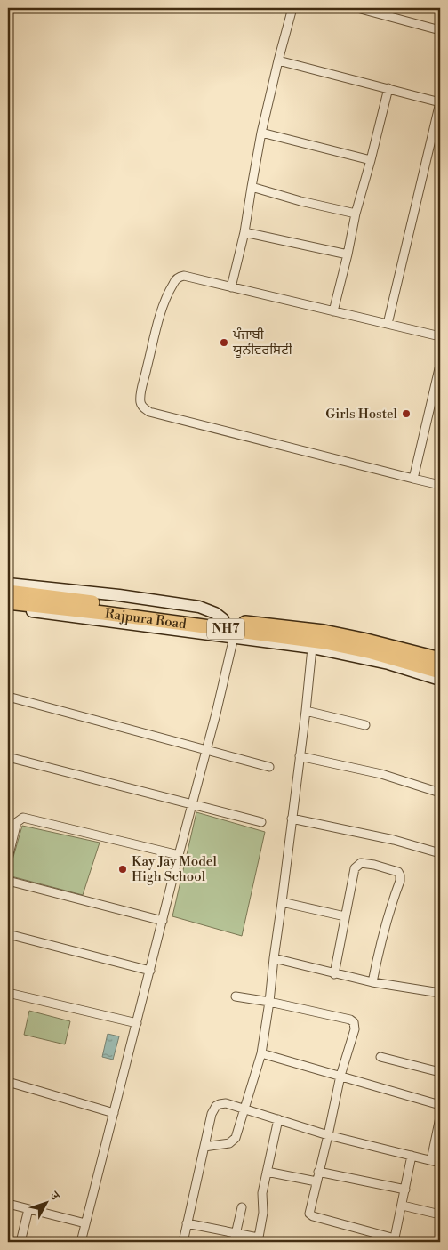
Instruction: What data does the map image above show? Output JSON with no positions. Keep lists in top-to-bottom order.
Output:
{
  "streets": {
    "highway": ["Rajpura Road", "NH7"]
  },
  "places": ["ਪੰਜਾਬੀ ਯੂਨੀਵਰਸਿਟੀ", "Girls Hostel", "Kay Jay Model High School"],
  "north": "top right"
}
